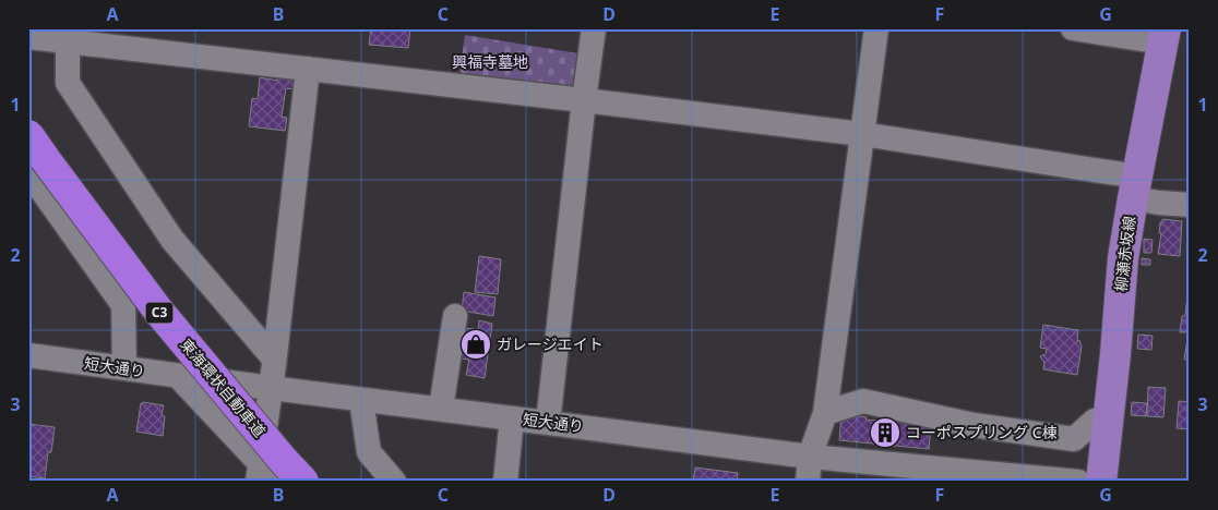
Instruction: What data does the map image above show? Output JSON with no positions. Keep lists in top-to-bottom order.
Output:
{
  "streets": {
    "highway": ["C3", "東海環状自動車道"],
    "main road": ["柳瀬赤坂線"],
    "street": ["短大通り"]
  },
  "parks": ["興福寺墓地"],
  "places": {
    "shop": ["ガレージエイト"],
    "building": ["コーポスプリング C棟"]
  },
  "grid": {
    "columns": [
      "A",
      "B",
      "C",
      "D",
      "E",
      "F",
      "G"
    ],
    "rows": ["1", "2", "3"]
  }
}
